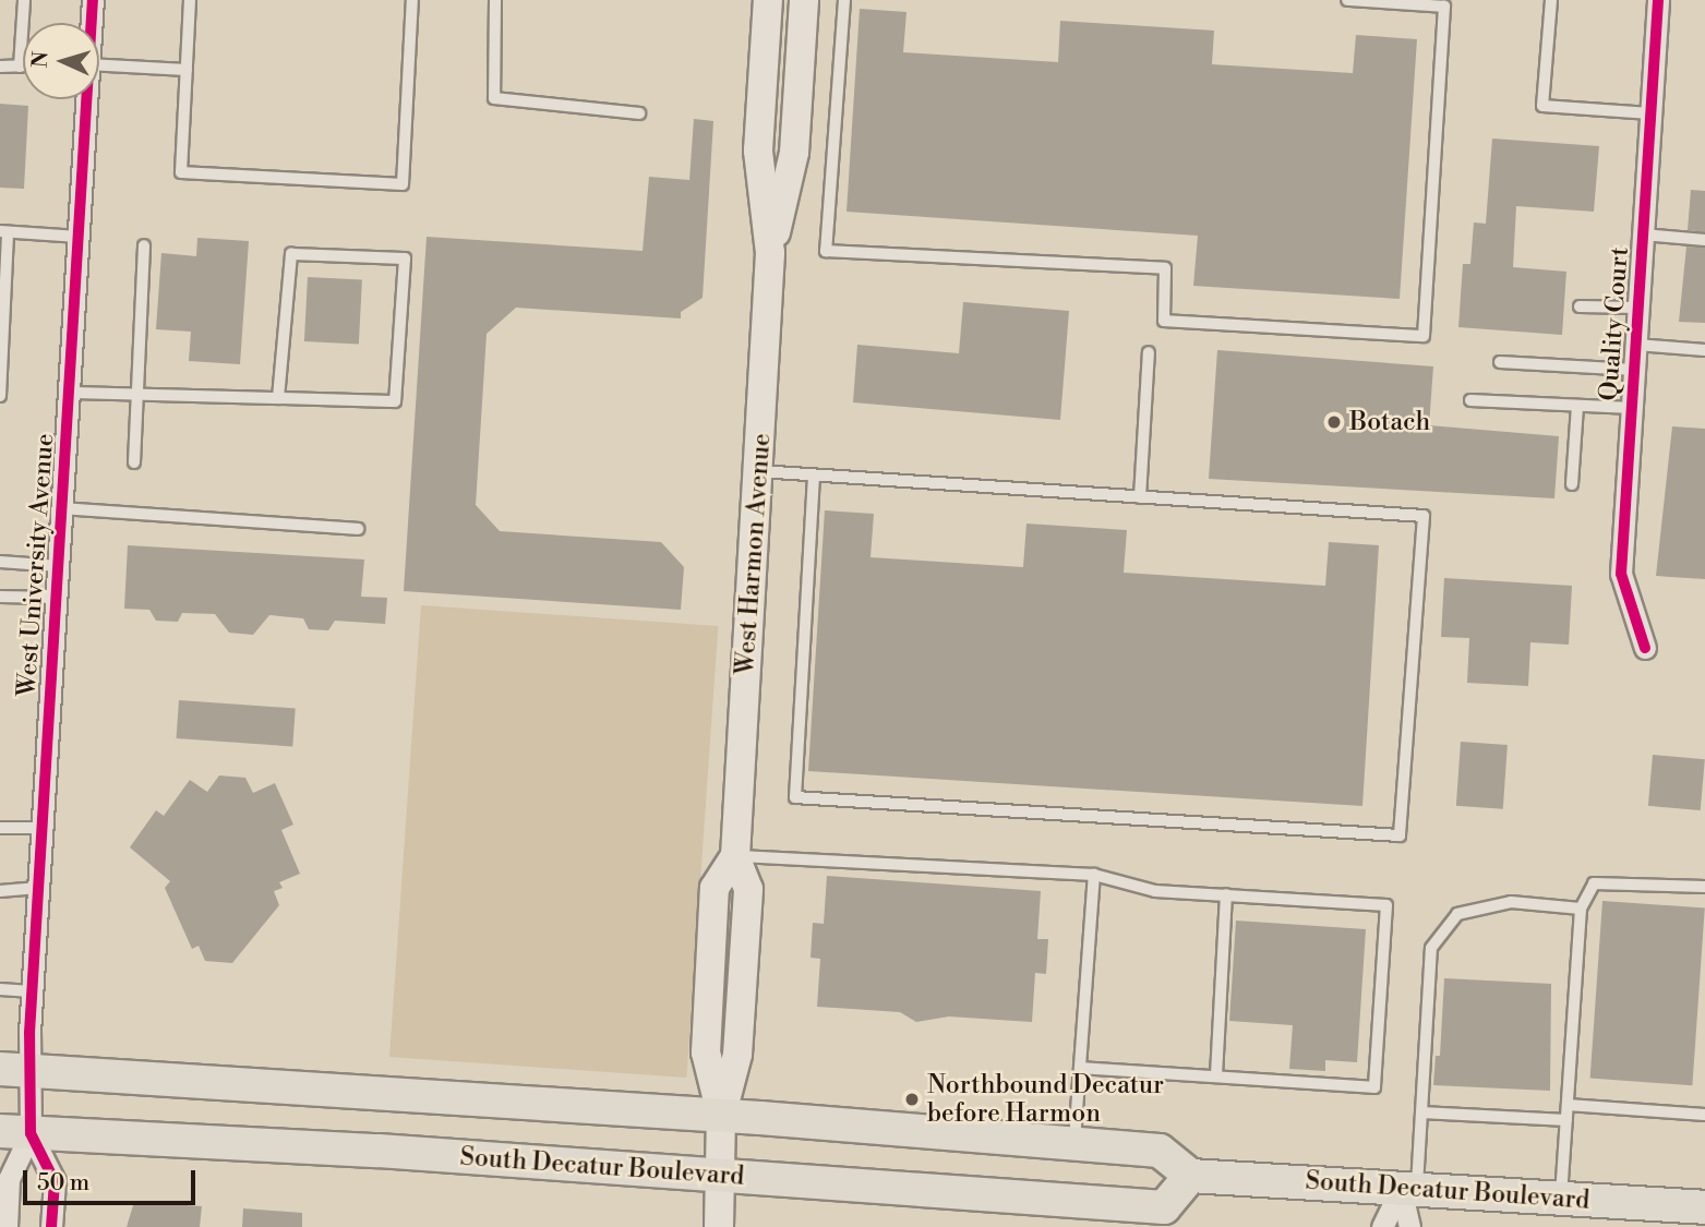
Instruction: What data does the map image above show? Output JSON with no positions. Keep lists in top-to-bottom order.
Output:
{
  "streets": {
    "main road": ["West Harmon Avenue", "South Decatur Boulevard"],
    "street": ["Quality Court", "West University Avenue"]
  },
  "crossings": [
    ["West Harmon Avenue", "South Decatur Boulevard"],
    ["West University Avenue", "South Decatur Boulevard"]
  ],
  "places": ["Botach", "Northbound Decatur before Harmon"],
  "scale_bar": "50 m",
  "north": "left"
}
